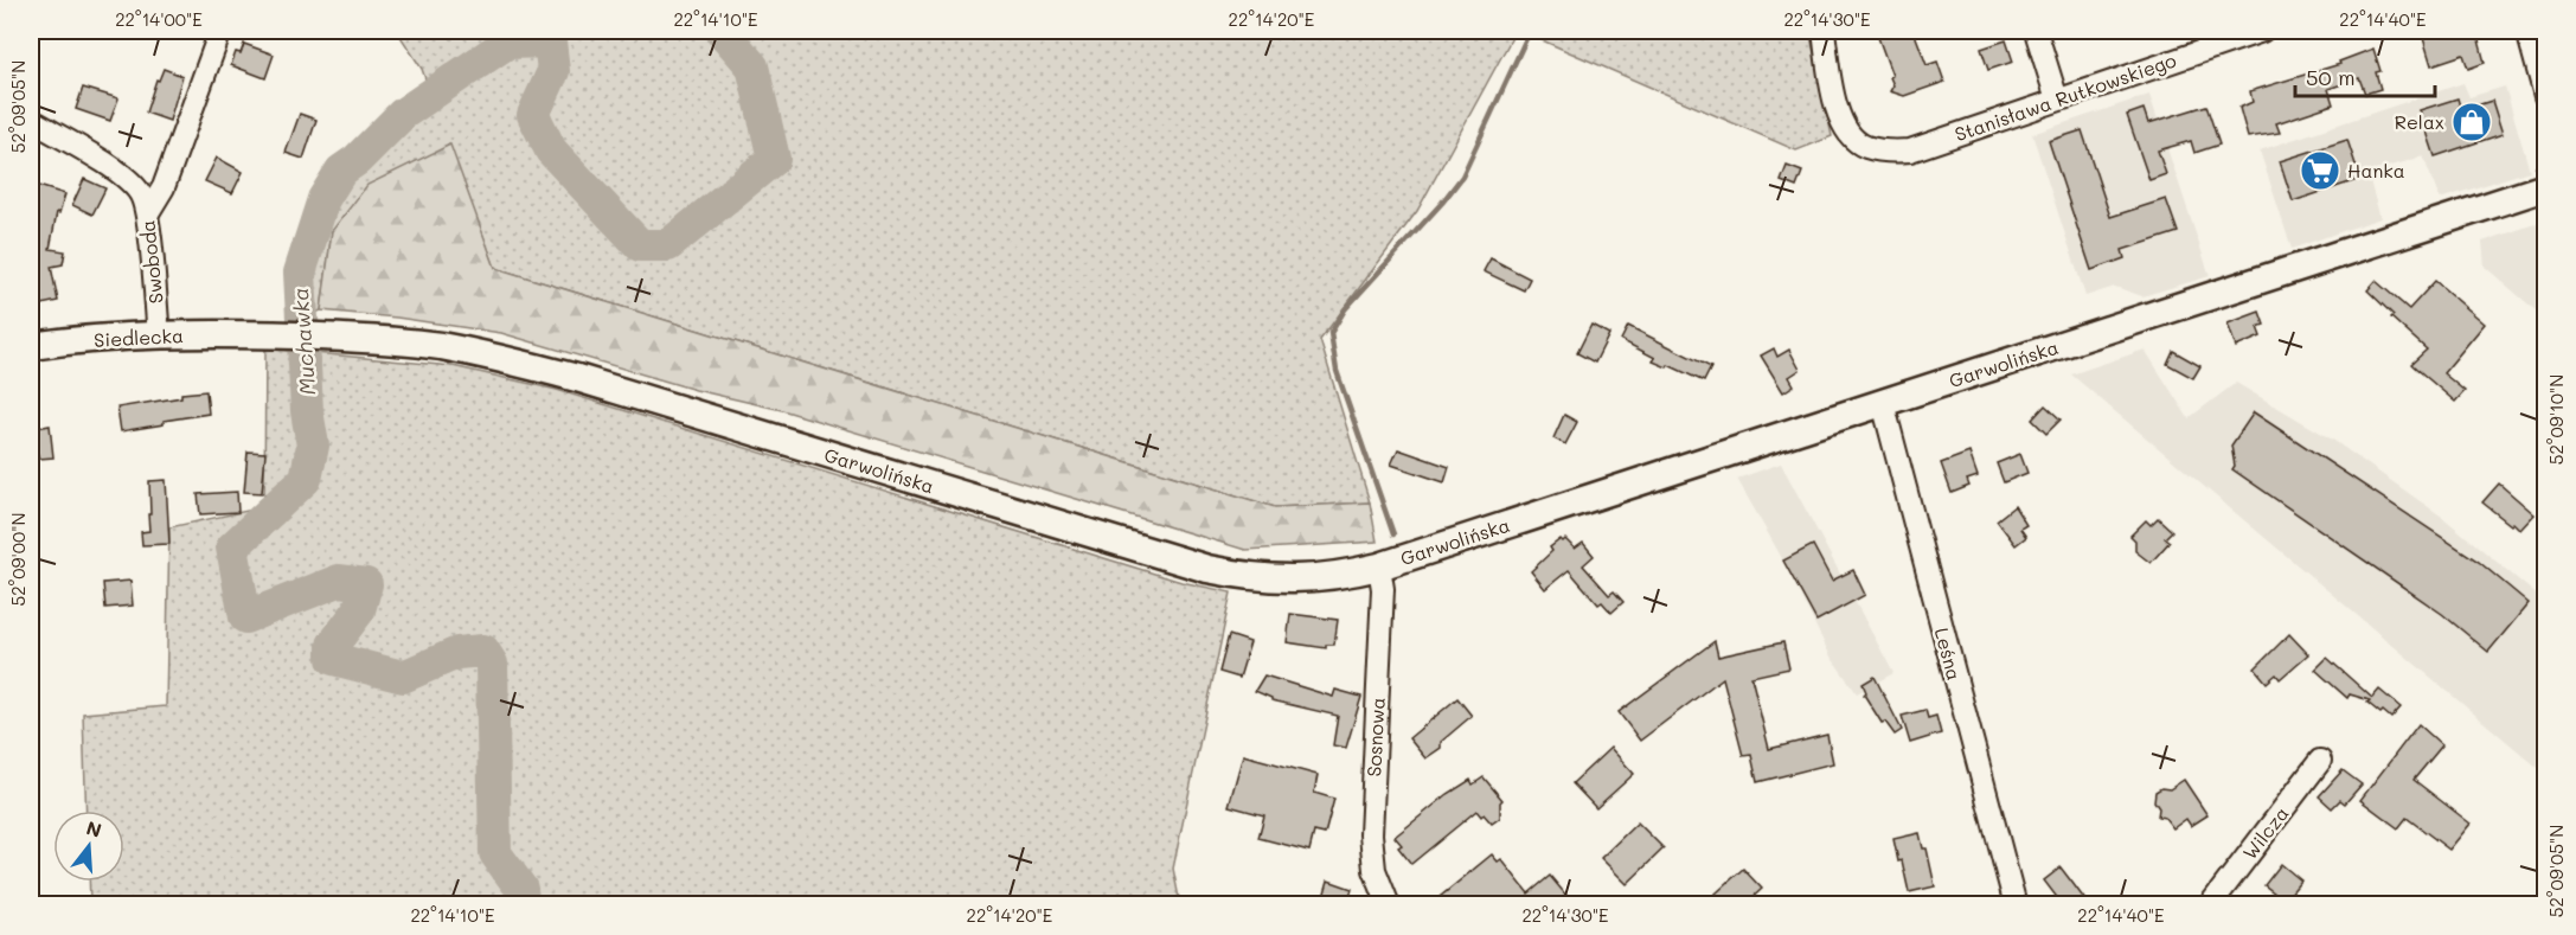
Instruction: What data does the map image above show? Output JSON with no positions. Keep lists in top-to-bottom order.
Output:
{
  "streets": {
    "main road": ["Siedlecka", "Garwolińska"],
    "street": [
      "Stanisława Rutkowskiego",
      "Swoboda",
      "Leśna",
      "Sosnowa",
      "Wilcza"
    ]
  },
  "crossings": [
    ["Swoboda", "Siedlecka"],
    ["Siedlecka", "Garwolińska"],
    ["Garwolińska", "Leśna"],
    ["Garwolińska", "Sosnowa"]
  ],
  "water": ["Muchawka"],
  "places": {
    "shop": ["Relax"],
    "supermarket": ["Hanka"]
  },
  "scale_bar": "50 m",
  "north": "top",
  "coordinates": [
    "22°14'00\"E",
    "22°14'10\"E",
    "22°14'20\"E",
    "22°14'30\"E",
    "22°14'40\"E",
    "52°09'05\"N",
    "52°09'10\"N",
    "52°09'00\"N"
  ]
}
